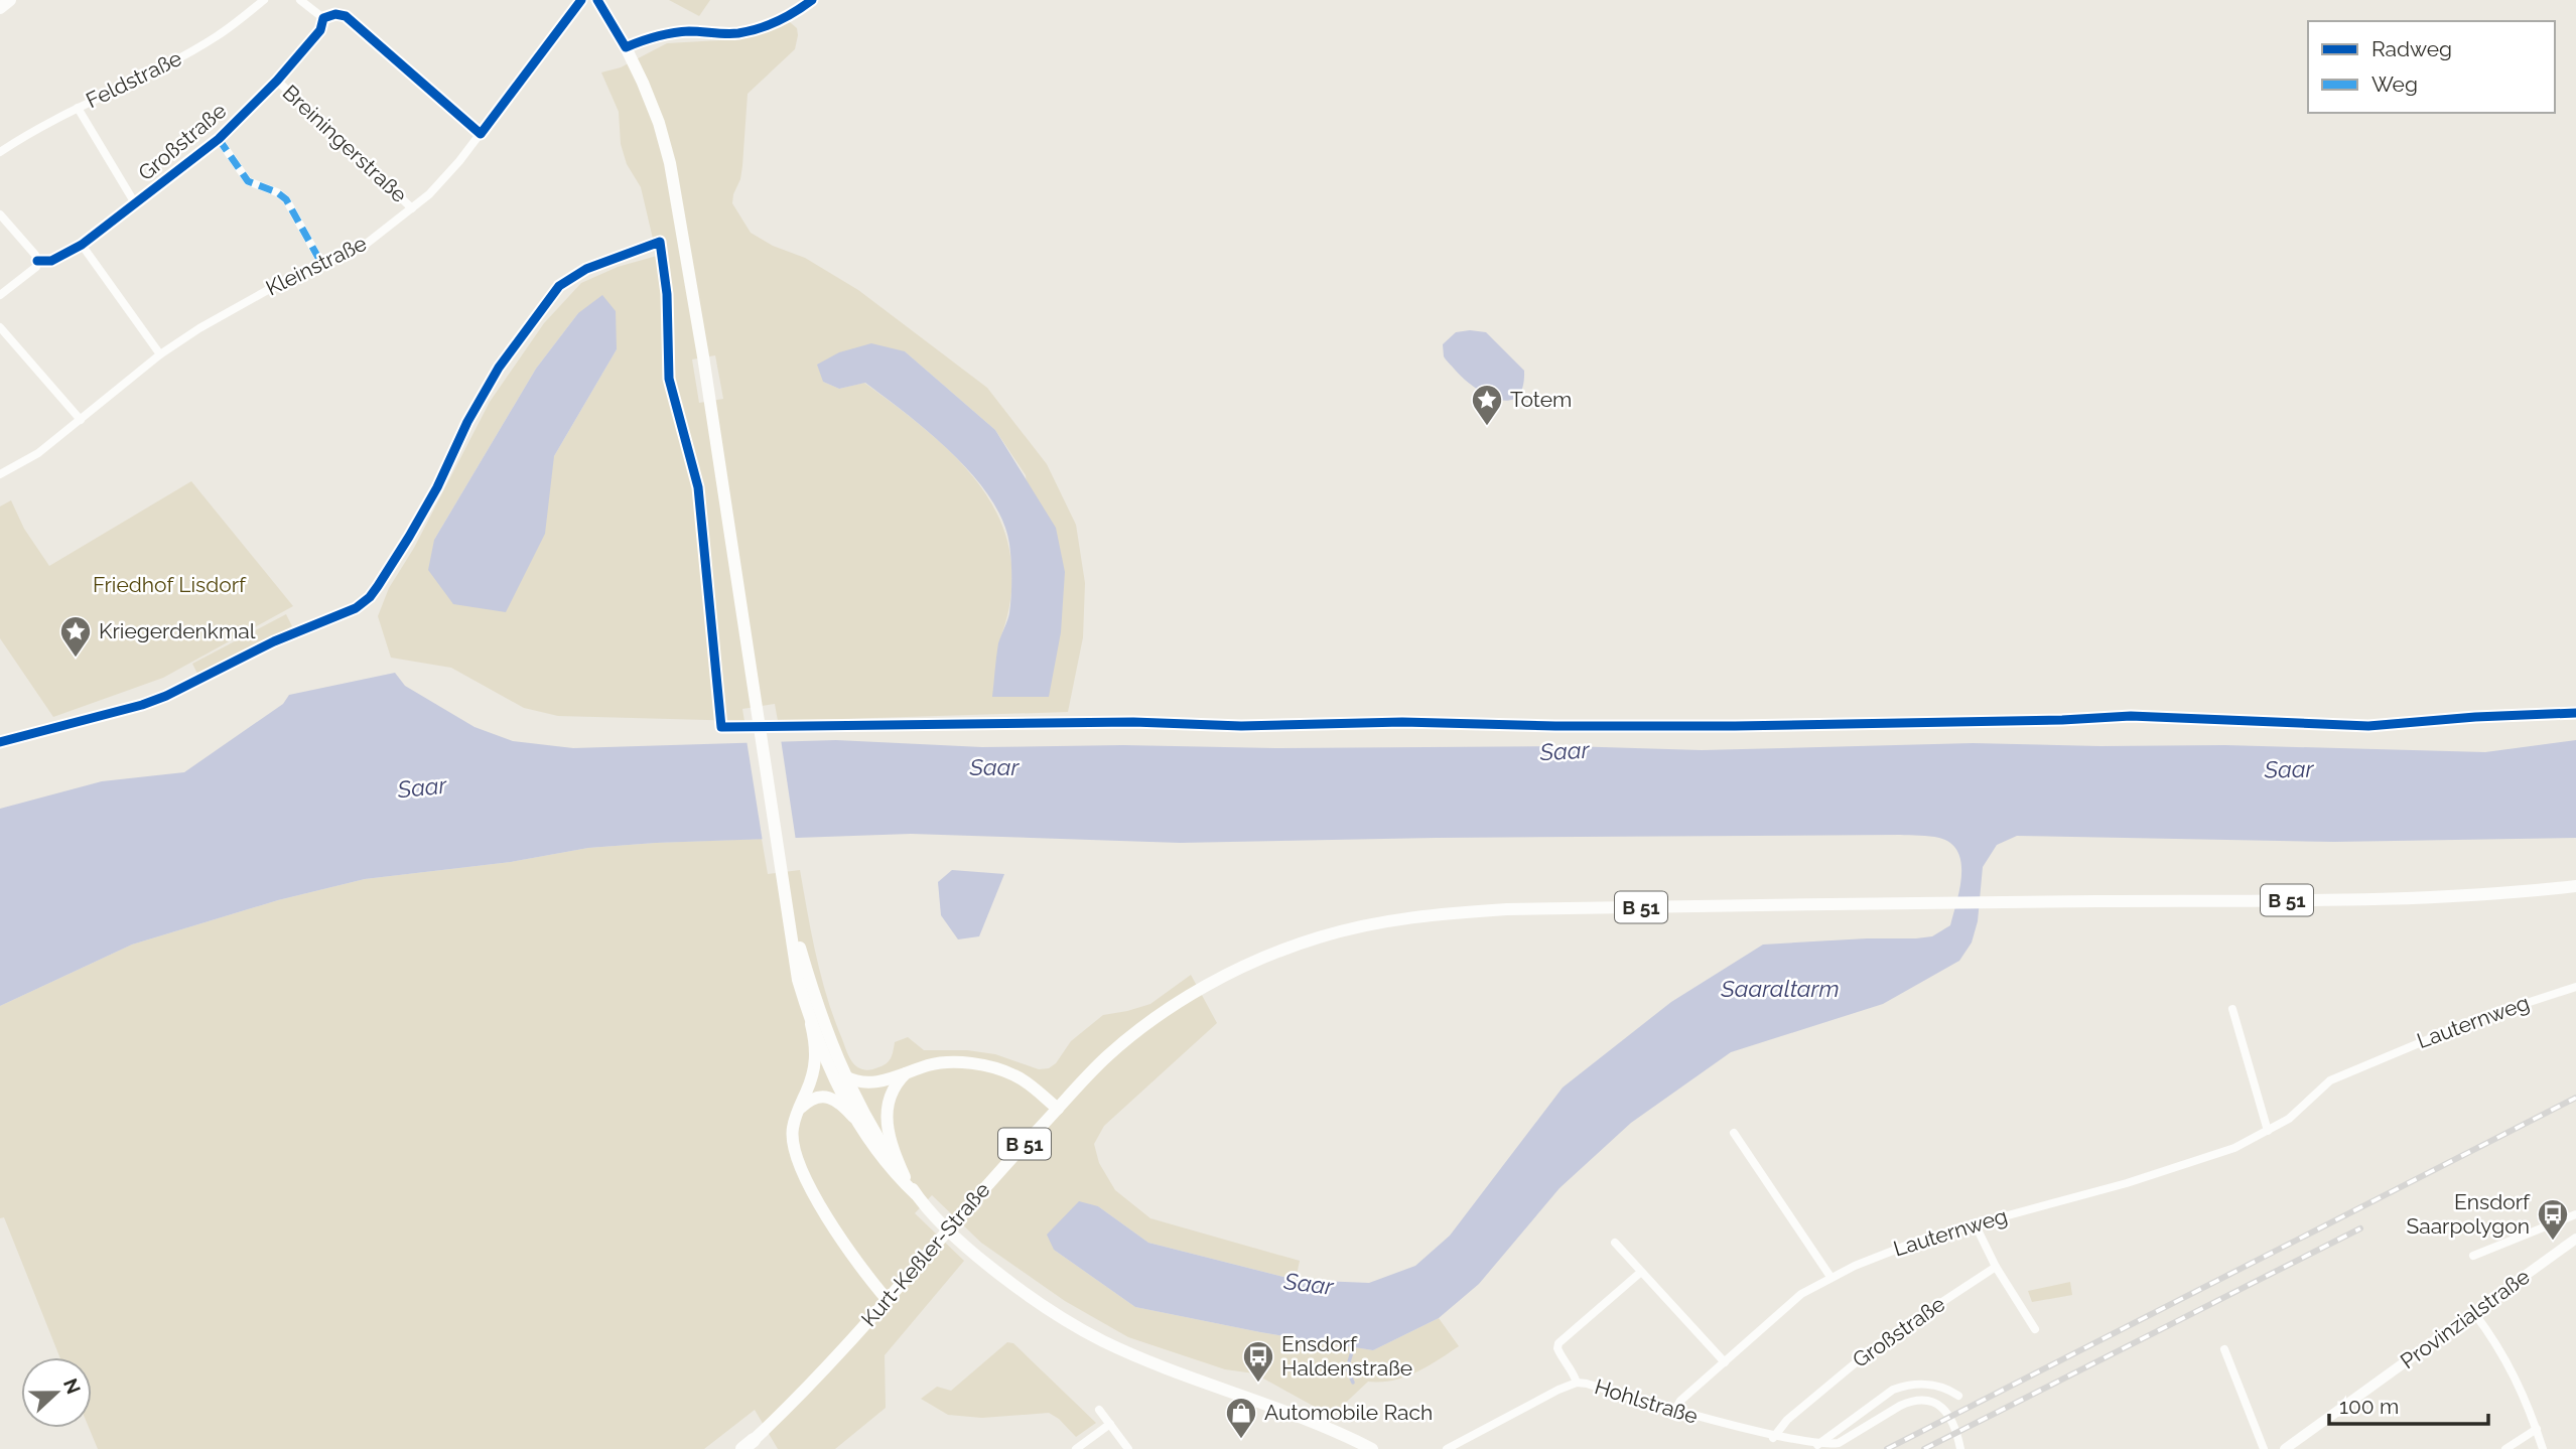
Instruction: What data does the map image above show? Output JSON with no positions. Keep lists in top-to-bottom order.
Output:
{
  "streets": {
    "main road": ["B 51", "Kurt-Keßler-Straße"],
    "street": [
      "Feldstraße",
      "Großstraße",
      "Breiningerstraße",
      "Kleinstraße",
      "Lauternweg",
      "Provinzialstraße",
      "Hohlstraße"
    ]
  },
  "crossings": [
    ["Großstraße", "Breiningerstraße"],
    ["Großstraße", "Hohlstraße"],
    ["Breiningerstraße", "Kleinstraße"],
    ["Lauternweg", "Hohlstraße"]
  ],
  "water": ["Saar", "Saaraltarm"],
  "parks": ["Friedhof Lisdorf"],
  "places": {
    "place": ["Totem", "Kriegerdenkmal"],
    "bus stop": ["Ensdorf Saarpolygon", "Ensdorf Haldenstraße"],
    "shop": ["Automobile Rach"]
  },
  "legend": ["Radweg", "Weg"],
  "scale_bar": "100 m",
  "north": "right"
}
